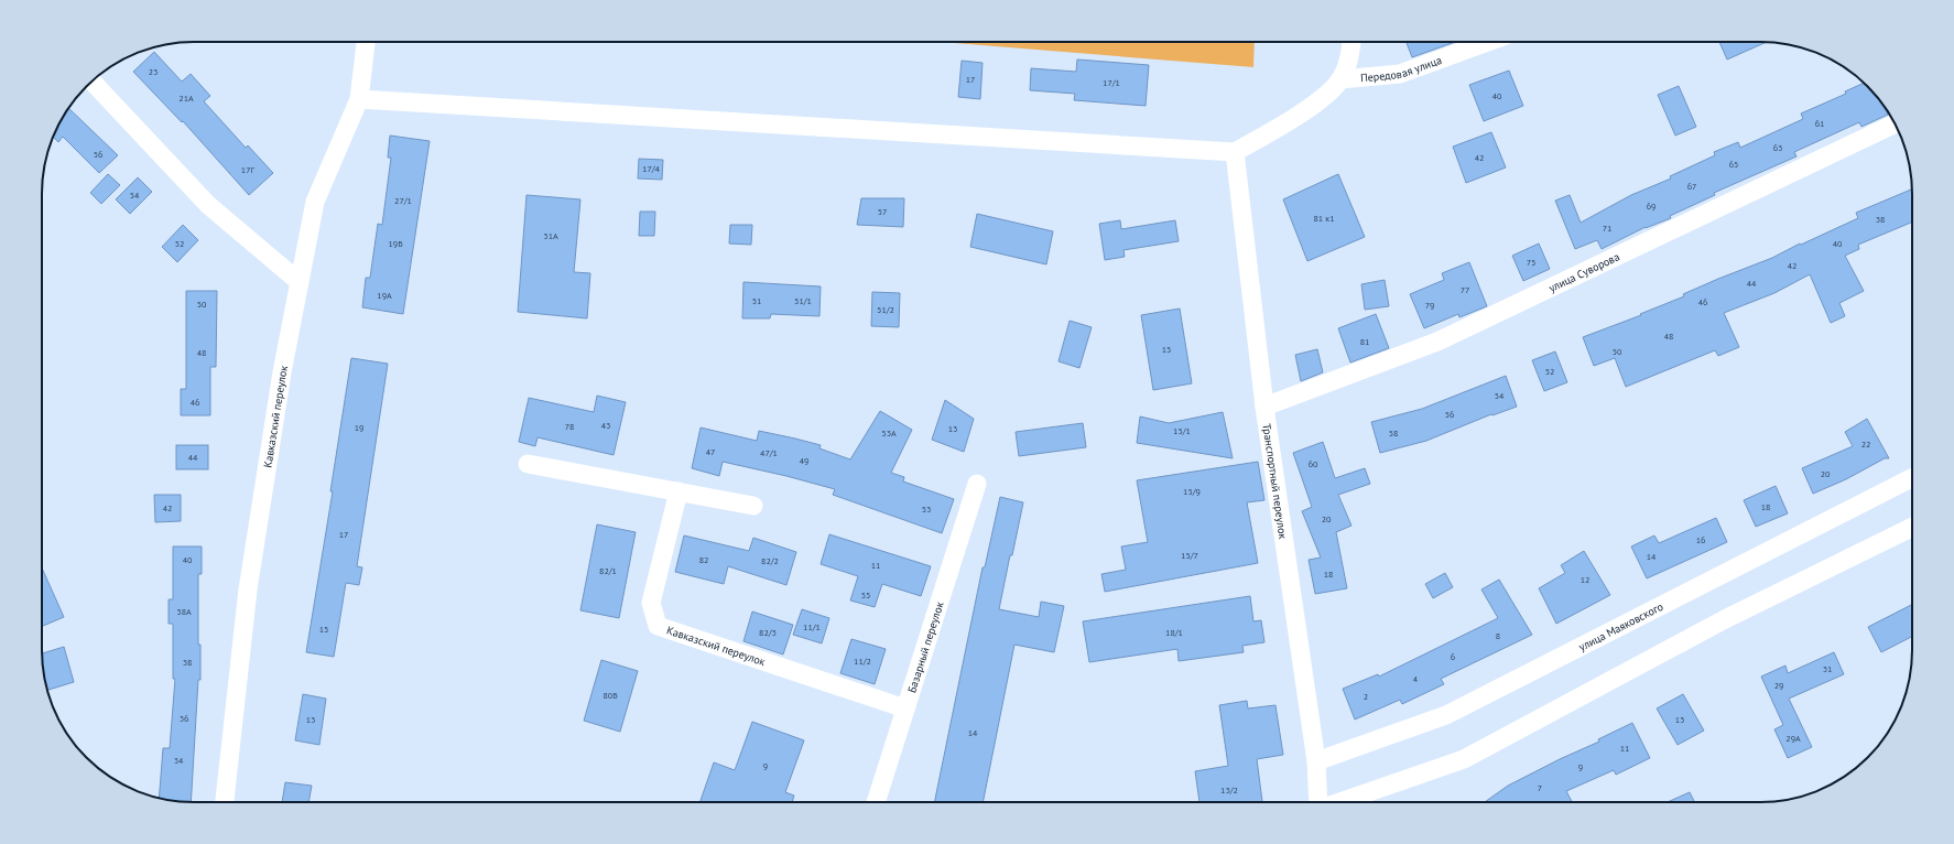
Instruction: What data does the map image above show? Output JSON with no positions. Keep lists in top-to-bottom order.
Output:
{
  "streets": {
    "street": [
      "Передовая улица",
      "улица Суворова",
      "Кавказский переулок",
      "Транспортный переулок",
      "улица Маяковского",
      "Базарный переулок"
    ]
  },
  "crossings": [
    ["улица Суворова", "Транспортный переулок"],
    ["Кавказский переулок", "Базарный переулок"],
    ["Транспортный переулок", "улица Маяковского"]
  ],
  "house_numbers": [
    "23",
    "17",
    "17/1",
    "40",
    "21А",
    "61",
    "63",
    "56",
    "42",
    "65",
    "17/4",
    "17Г",
    "67",
    "54",
    "27/1",
    "69",
    "57",
    "81 к1",
    "38",
    "71",
    "31А",
    "52",
    "19Б",
    "40",
    "75",
    "42",
    "44",
    "77",
    "19А",
    "51",
    "51/1",
    "46",
    "50",
    "79",
    "51/2",
    "48",
    "81",
    "15",
    "50",
    "48",
    "52",
    "54",
    "46",
    "56",
    "43",
    "78",
    "19",
    "13",
    "15/1",
    "53А",
    "58",
    "22",
    "47",
    "47/1",
    "44",
    "49",
    "60",
    "20",
    "15/9",
    "18",
    "42",
    "53",
    "20",
    "17",
    "16",
    "15/7",
    "14",
    "40",
    "82",
    "82/2",
    "11",
    "82/1",
    "18",
    "12",
    "55",
    "38А",
    "11/1",
    "15",
    "82/3",
    "18/1",
    "8",
    "6",
    "11/2",
    "38",
    "31",
    "4",
    "29",
    "80Б",
    "2",
    "36",
    "13",
    "13",
    "14",
    "29А",
    "11",
    "34",
    "9",
    "9",
    "7",
    "13/2"
  ]
}
